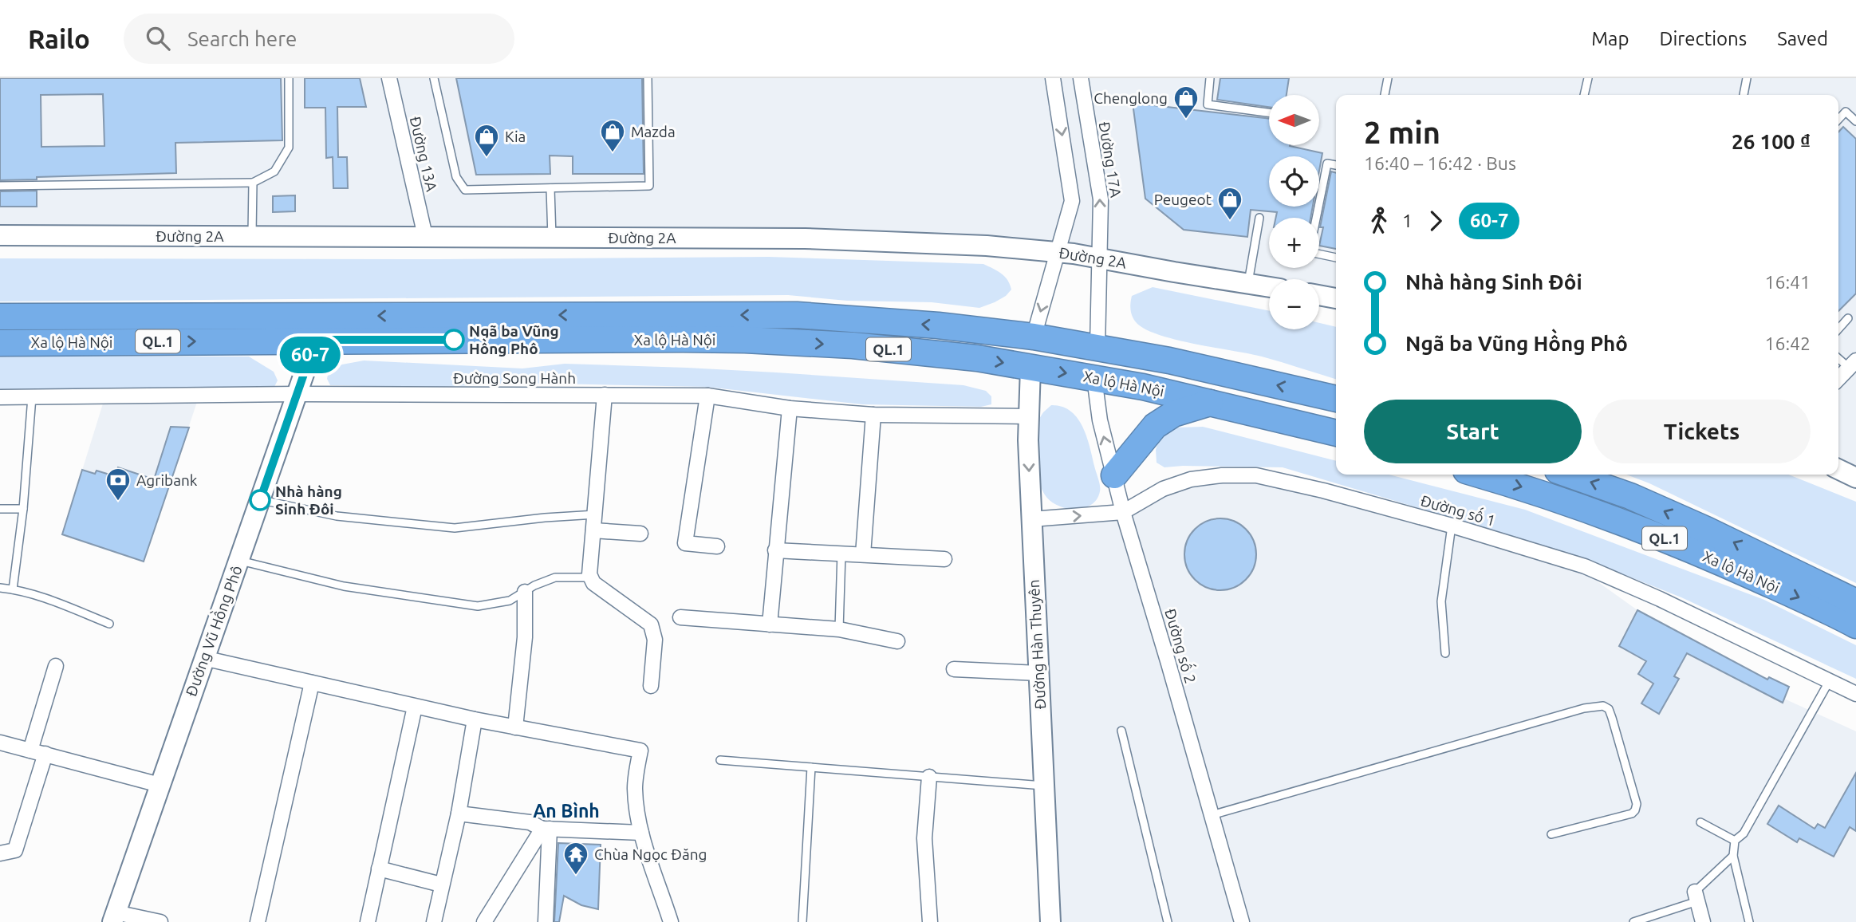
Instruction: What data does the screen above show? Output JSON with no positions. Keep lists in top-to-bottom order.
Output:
{
  "streets": {
    "highway": ["Xa lộ Hà Nội", "QL.1"],
    "street": [
      "Đường 13A",
      "Đường 17A",
      "Đường 2A",
      "Đường Song Hành",
      "Đường số 1",
      "Đường Vũ Hồng Phô",
      "Đường Hàn Thuyên",
      "Đường số 2"
    ]
  },
  "crossings": [
    ["Đường 13A", "Đường 2A"],
    ["Đường 17A", "Đường 2A"],
    ["Đường 17A", "Xa lộ Hà Nội"],
    ["Xa lộ Hà Nội", "Đường Vũ Hồng Phô"],
    ["Xa lộ Hà Nội", "Đường Hàn Thuyên"],
    ["Xa lộ Hà Nội", "Đường số 2"],
    ["Đường Song Hành", "Đường Vũ Hồng Phô"],
    ["Đường Song Hành", "Đường Hàn Thuyên"],
    ["Đường số 1", "Đường Hàn Thuyên"],
    ["Đường số 1", "Đường số 2"]
  ],
  "districts": ["An Bình"],
  "places": {
    "shop": [
      "Chenglong",
      "Mazda",
      "Kia",
      "Peugeot"
    ],
    "other": ["Ngã ba Vũng Hồng Phô", "Nhà hàng Sinh Đôi"],
    "bank": ["Agribank"],
    "temple": ["Chùa Ngọc Đăng"]
  },
  "lines": ["bus line 60-7"],
  "north": "left",
  "page": {
    "header": "Railo",
    "search": "Search here",
    "nav": ["Map", "Directions", "Saved"],
    "on_map": "60-7",
    "map_buttons": ["+", "−"],
    "heading": ["2 min", "16:40 – 16:42 · Bus", "26 100 ₫"],
    "legs": ["1", "60-7"],
    "list": [
      {
        "name": "Nhà hàng Sinh Đôi",
        "value": "16:41"
      },
      {
        "name": "Ngã ba Vũng Hồng Phô",
        "value": "16:42"
      }
    ],
    "buttons": ["Start", "Tickets"]
  }
}
